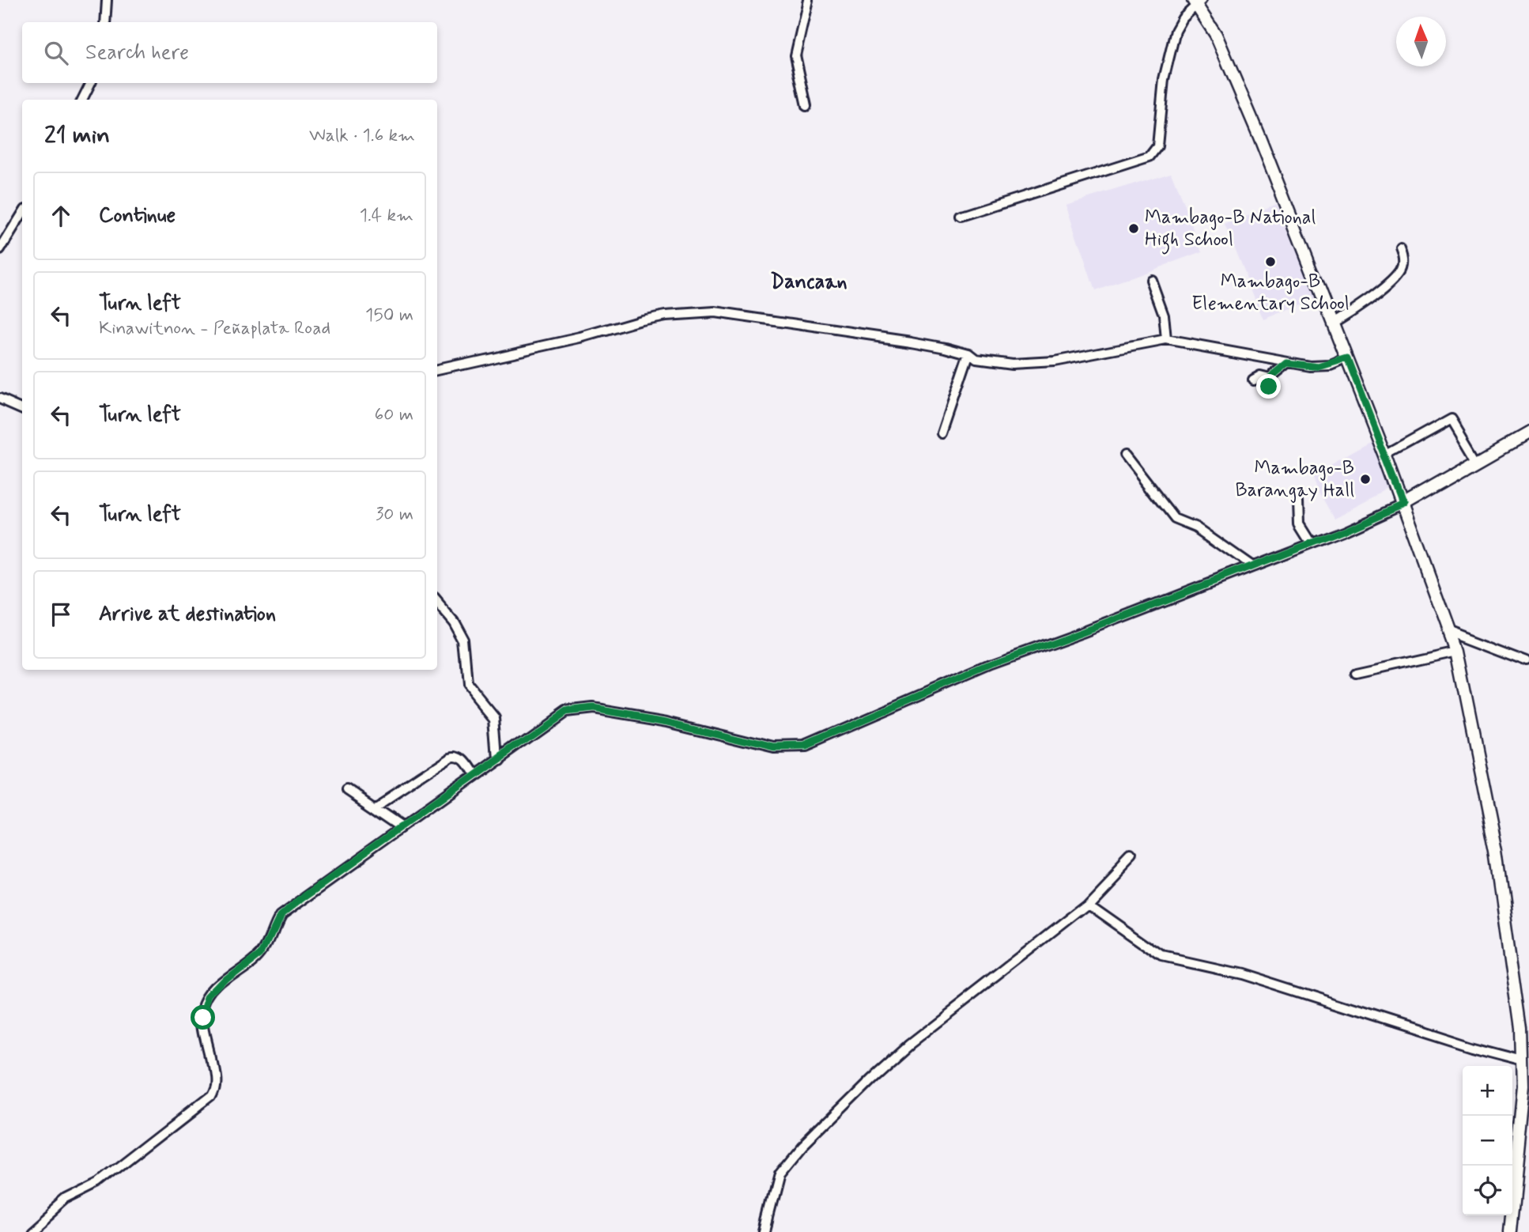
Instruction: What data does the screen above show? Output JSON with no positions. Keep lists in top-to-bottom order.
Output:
{
  "districts": ["Dancaan"],
  "places": ["Mambago-B National High School", "Mambago-B Elementary School", "Mambago-B Barangay Hall"],
  "north": "top",
  "page": {
    "search": "Search here",
    "heading": ["21 min", "Walk · 1.6 km"],
    "list": [
      ["Continue", "1.4 km"],
      ["Turn left", "Kinawitnon - Peñaplata Road", "150 m"],
      ["Turn left", "60 m"],
      ["Turn left", "30 m"],
      "Arrive at destination"
    ],
    "map_buttons": ["+", "−"]
  }
}
